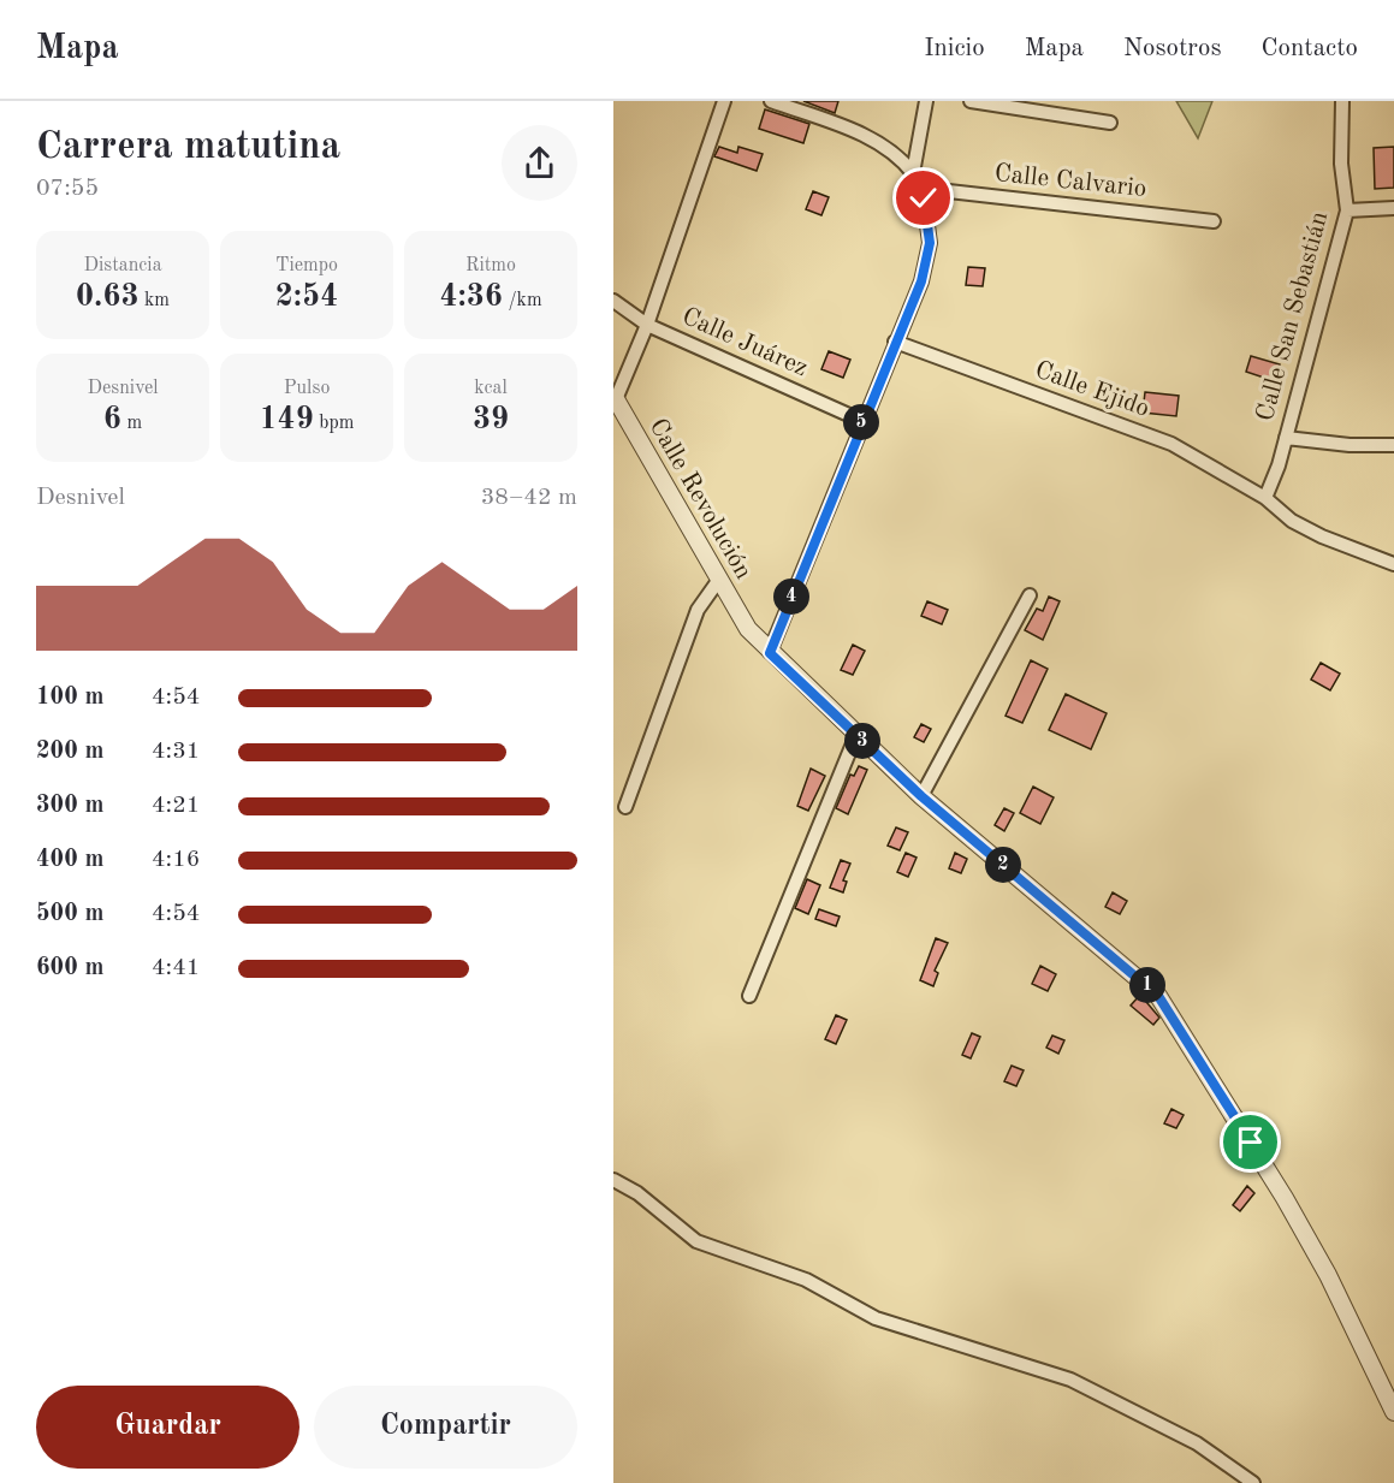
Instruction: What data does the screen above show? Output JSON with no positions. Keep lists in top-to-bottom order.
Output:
{
  "streets": {
    "street": [
      "Calle Calvario",
      "Calle San Sebastián",
      "Calle Juárez",
      "Calle Ejido",
      "Calle Revolución"
    ]
  },
  "crossings": [
    ["Calle San Sebastián", "Calle Ejido"]
  ],
  "page": {
    "header": "Mapa",
    "nav": [
      "Inicio",
      "Mapa",
      "Nosotros",
      "Contacto"
    ],
    "heading": ["Carrera matutina", "07:55"],
    "stats": [
      ["Distancia", "0.63 km"],
      ["Tiempo", "2:54"],
      ["Ritmo", "4:36 /km"],
      ["Desnivel", "6 m"],
      ["Pulso", "149 bpm"],
      ["kcal", "39"]
    ],
    "pins": [
      "5",
      "4",
      "3",
      "2",
      "1"
    ],
    "chart": ["Desnivel", "38–42 m"],
    "list": [
      {
        "name": "100 m",
        "note": "4:54"
      },
      {
        "name": "200 m",
        "note": "4:31"
      },
      {
        "name": "300 m",
        "note": "4:21"
      },
      {
        "name": "400 m",
        "note": "4:16"
      },
      {
        "name": "500 m",
        "note": "4:54"
      },
      {
        "name": "600 m",
        "note": "4:41"
      }
    ],
    "buttons": ["Guardar", "Compartir"]
  }
}
